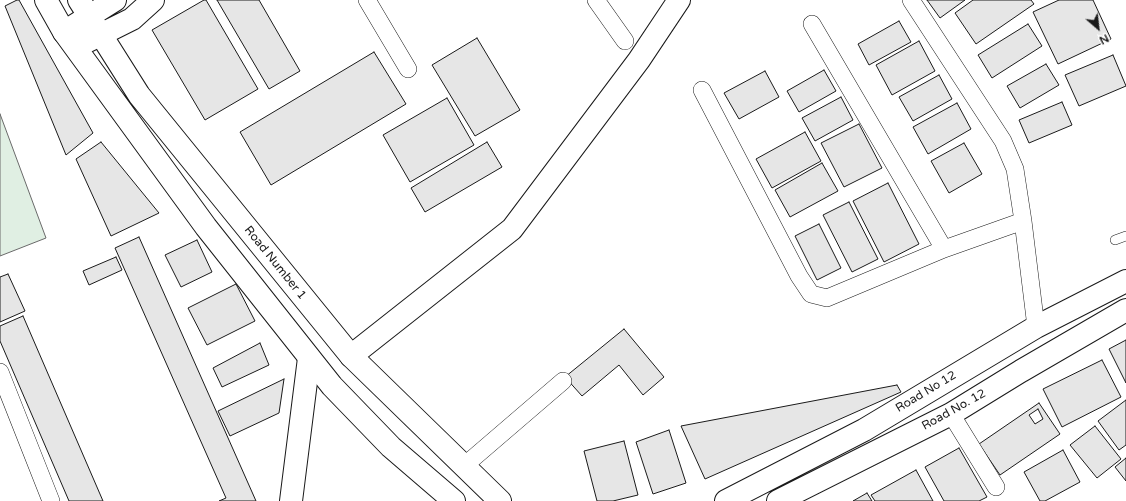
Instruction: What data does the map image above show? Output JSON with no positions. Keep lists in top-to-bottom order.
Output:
{
  "streets": {
    "main road": ["Road Number 1", "Road No 12", "Road No. 12"]
  },
  "north": "bottom right"
}
